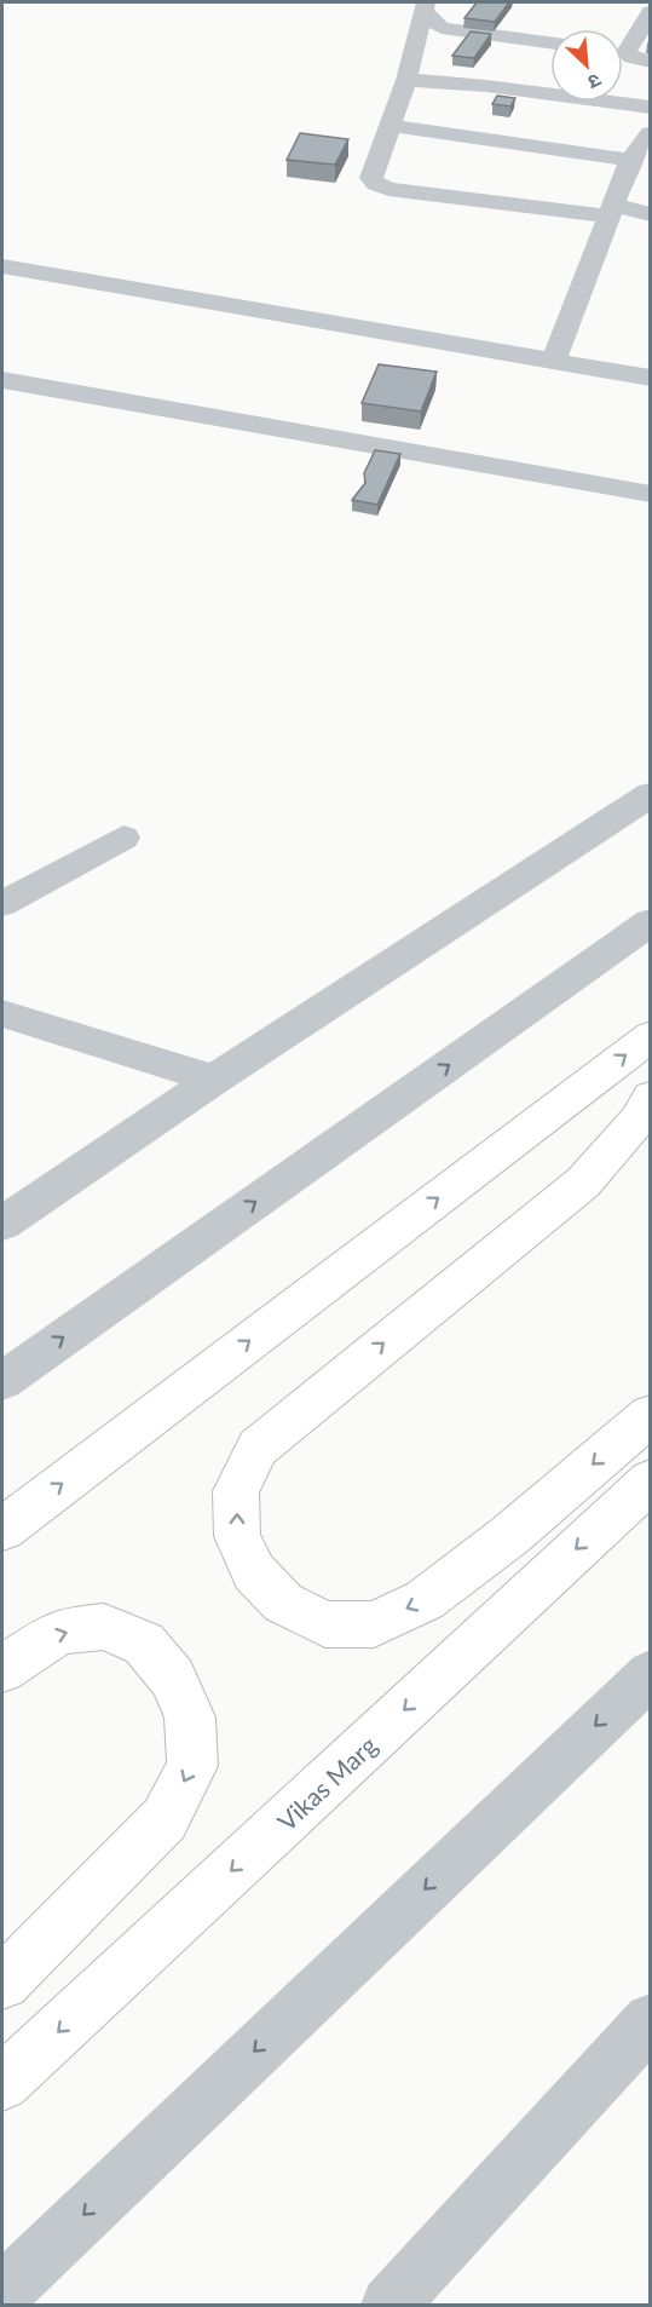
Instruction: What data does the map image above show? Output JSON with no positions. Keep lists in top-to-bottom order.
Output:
{
  "streets": {
    "main road": ["Vikas Marg"]
  },
  "one_way": ["Vikas Marg"],
  "north": "bottom right"
}
